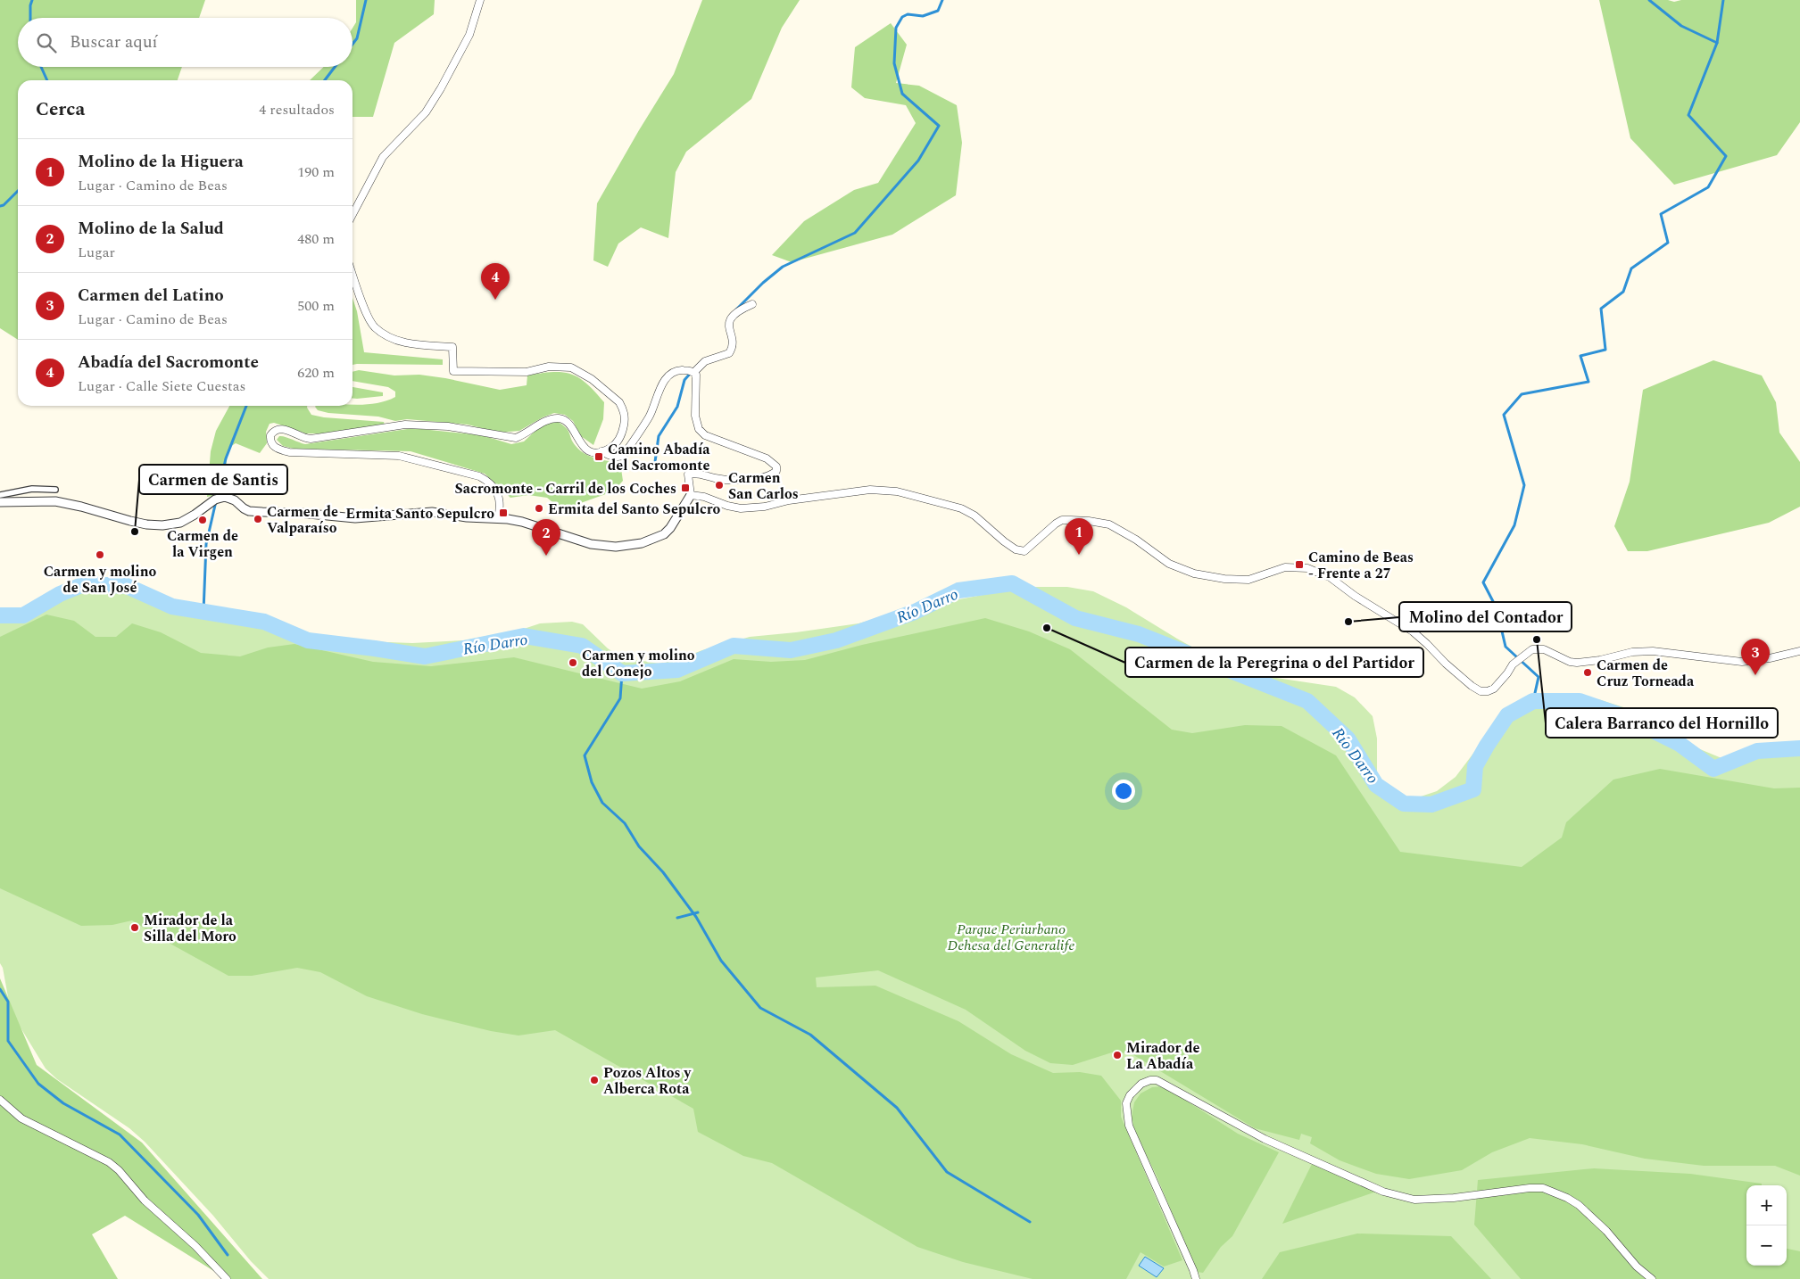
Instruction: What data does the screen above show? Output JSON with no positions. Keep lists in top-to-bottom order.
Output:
{
  "water": ["Río Darro"],
  "parks": ["Parque Periurbano Dehesa del Generalife"],
  "places": {
    "transit": [
      "Camino Abadía del Sacromonte",
      "Sacromonte - Carril de los Coches",
      "Ermita Santo Sepulcro",
      "Camino de Beas - Frente a 27"
    ],
    "other": [
      "Carmen San Carlos",
      "Ermita del Santo Sepulcro",
      "Carmen de Valparaíso",
      "Carmen de la Virgen",
      "Carmen de Santis",
      "Carmen y molino de San José",
      "Molino del Contador",
      "Carmen de la Peregrina o del Partidor",
      "Calera Barranco del Hornillo",
      "Carmen y molino del Conejo",
      "Carmen de Cruz Torneada",
      "Mirador de la Silla del Moro",
      "Mirador de La Abadía",
      "Pozos Altos y Alberca Rota"
    ]
  },
  "page": {
    "search": "Buscar aquí",
    "heading": ["Cerca", "4 resultados"],
    "list": [
      {
        "mark": "1",
        "name": "Molino de la Higuera",
        "note": "Lugar · Camino de Beas",
        "value": "190 m"
      },
      {
        "mark": "2",
        "name": "Molino de la Salud",
        "note": "Lugar",
        "value": "480 m"
      },
      {
        "mark": "3",
        "name": "Carmen del Latino",
        "note": "Lugar · Camino de Beas",
        "value": "500 m"
      },
      {
        "mark": "4",
        "name": "Abadía del Sacromonte",
        "note": "Lugar · Calle Siete Cuestas",
        "value": "620 m"
      }
    ],
    "pins": [
      "4",
      "1",
      "2",
      "3"
    ],
    "map_buttons": ["+", "−"]
  }
}
